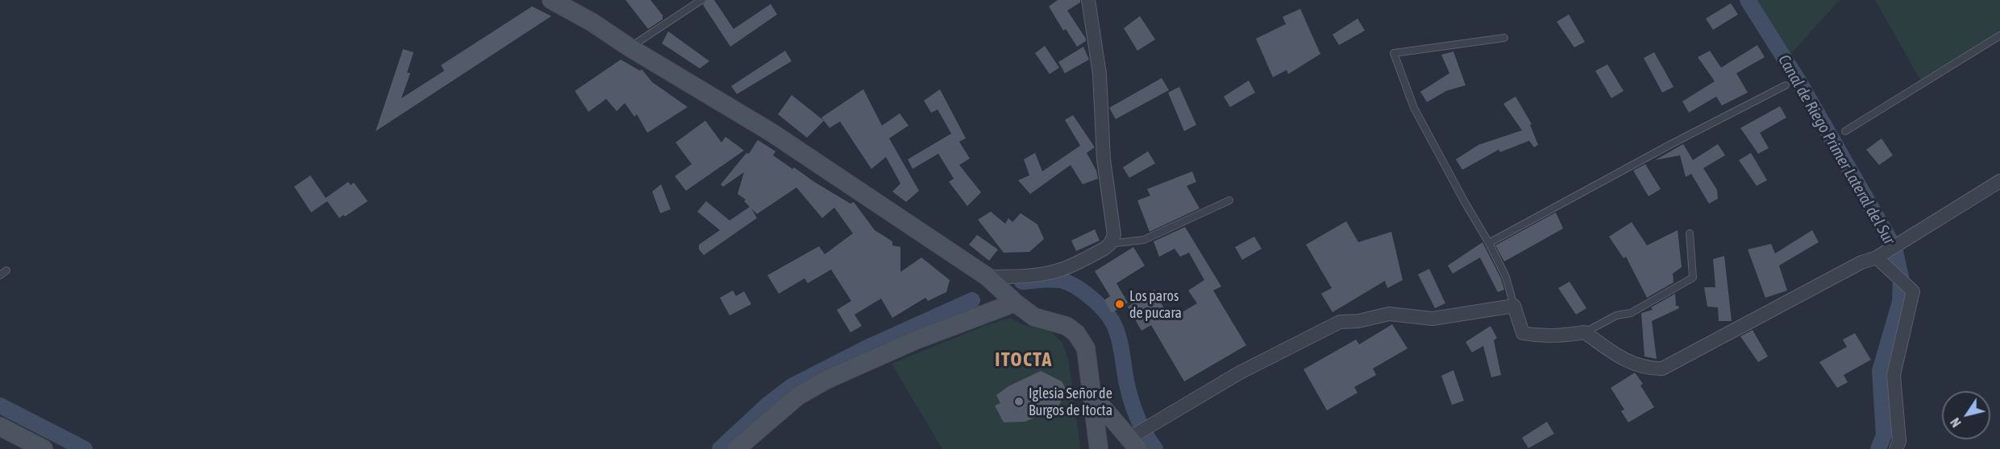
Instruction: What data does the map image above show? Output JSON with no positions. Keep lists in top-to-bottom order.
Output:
{
  "districts": ["ITOCTA"],
  "water": ["Canal de Riego Primer Lateral del Sur"],
  "places": ["Los paros de pucara", "Iglesia Señor de Burgos de Itocta"],
  "north": "bottom left"
}
